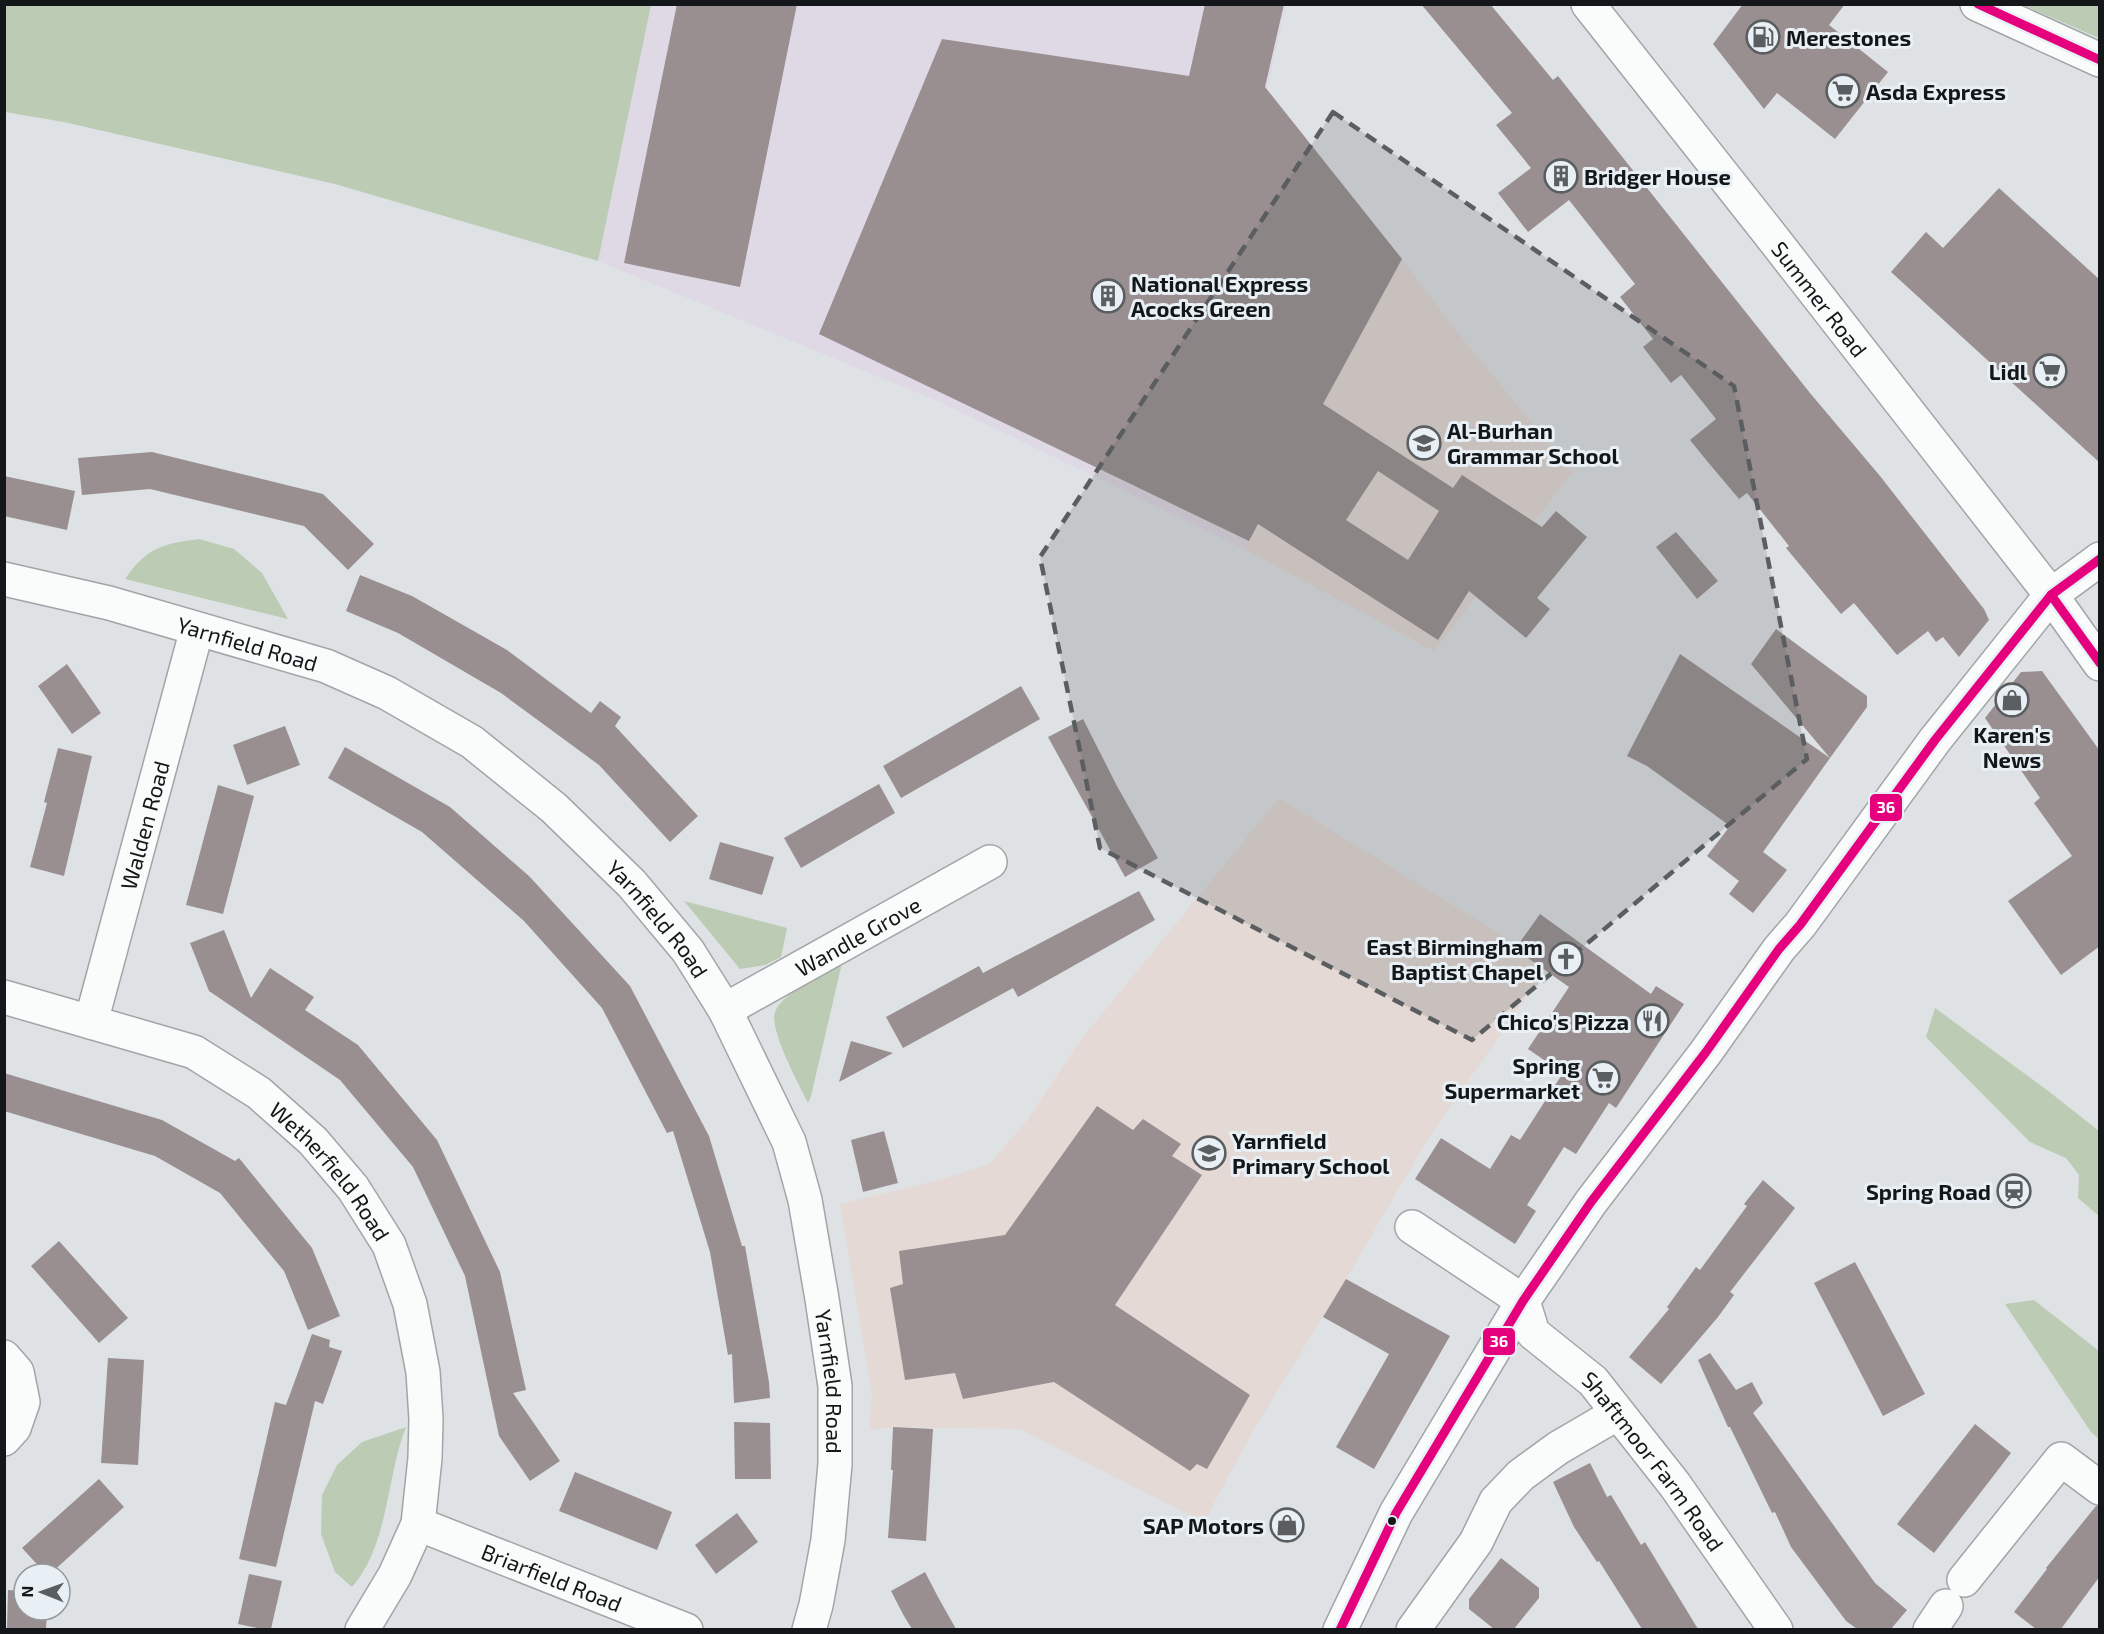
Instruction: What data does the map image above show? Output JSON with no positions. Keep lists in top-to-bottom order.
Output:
{
  "streets": {
    "street": [
      "Summer Road",
      "Yarnfield Road",
      "Walden Road",
      "Wandle Grove",
      "Wetherfield Road",
      "Shaftmoor Farm Road",
      "Briarfield Road"
    ]
  },
  "crossings": [
    ["Yarnfield Road", "Walden Road"],
    ["Yarnfield Road", "Wandle Grove"],
    ["Walden Road", "Wetherfield Road"],
    ["Wetherfield Road", "Briarfield Road"]
  ],
  "places": {
    "fuel station": ["Merestones"],
    "supermarket": ["Asda Express", "Lidl", "Spring Supermarket"],
    "building": ["Bridger House", "National Express Acocks Green"],
    "school or university": ["Al-Burhan Grammar School", "Yarnfield Primary School"],
    "shop": ["Karen's News", "SAP Motors"],
    "church": ["East Birmingham Baptist Chapel"],
    "restaurant": ["Chico's Pizza"],
    "station": ["Spring Road"]
  },
  "lines": ["transit line 36"],
  "north": "left"
}
